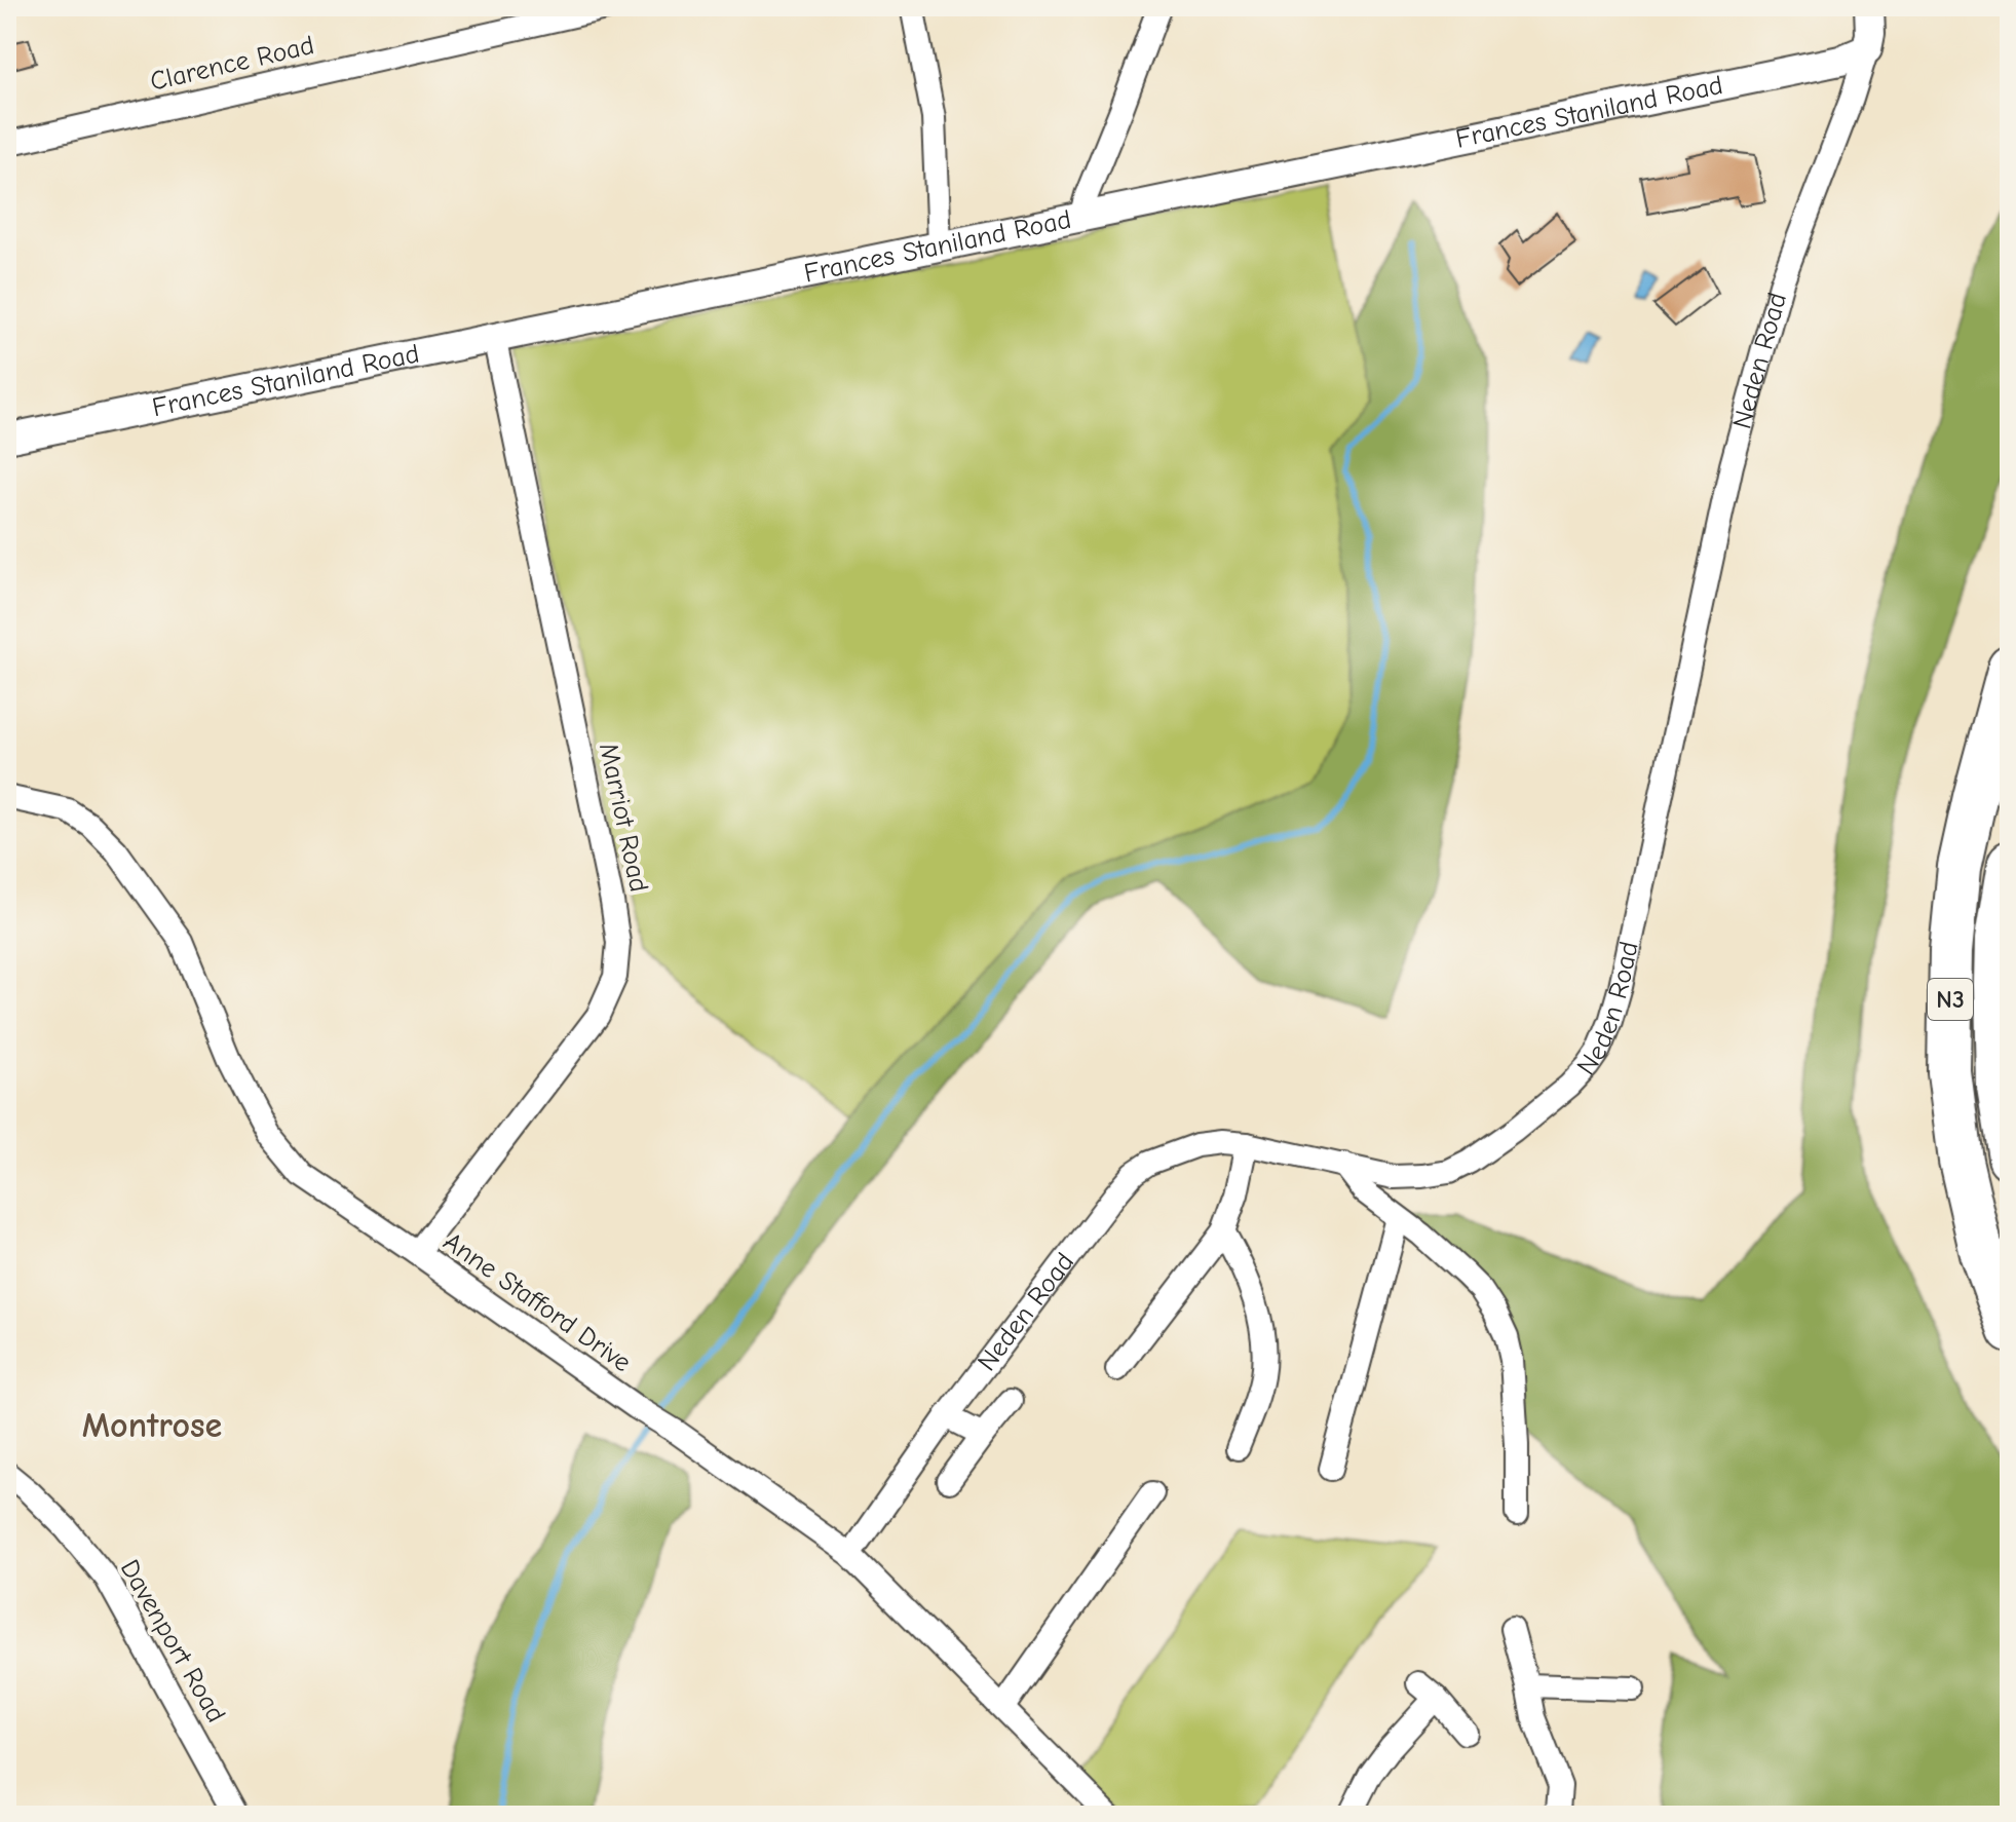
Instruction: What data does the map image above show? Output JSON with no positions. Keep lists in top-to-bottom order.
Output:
{
  "streets": {
    "highway": ["N3"],
    "street": [
      "Clarence Road",
      "Frances Staniland Road",
      "Neden Road",
      "Marriot Road",
      "Anne Stafford Drive",
      "Davenport Road"
    ]
  },
  "crossings": [
    ["Frances Staniland Road", "Neden Road"],
    ["Frances Staniland Road", "Marriot Road"],
    ["Neden Road", "Anne Stafford Drive"],
    ["Marriot Road", "Anne Stafford Drive"]
  ],
  "districts": ["Montrose"]
}
